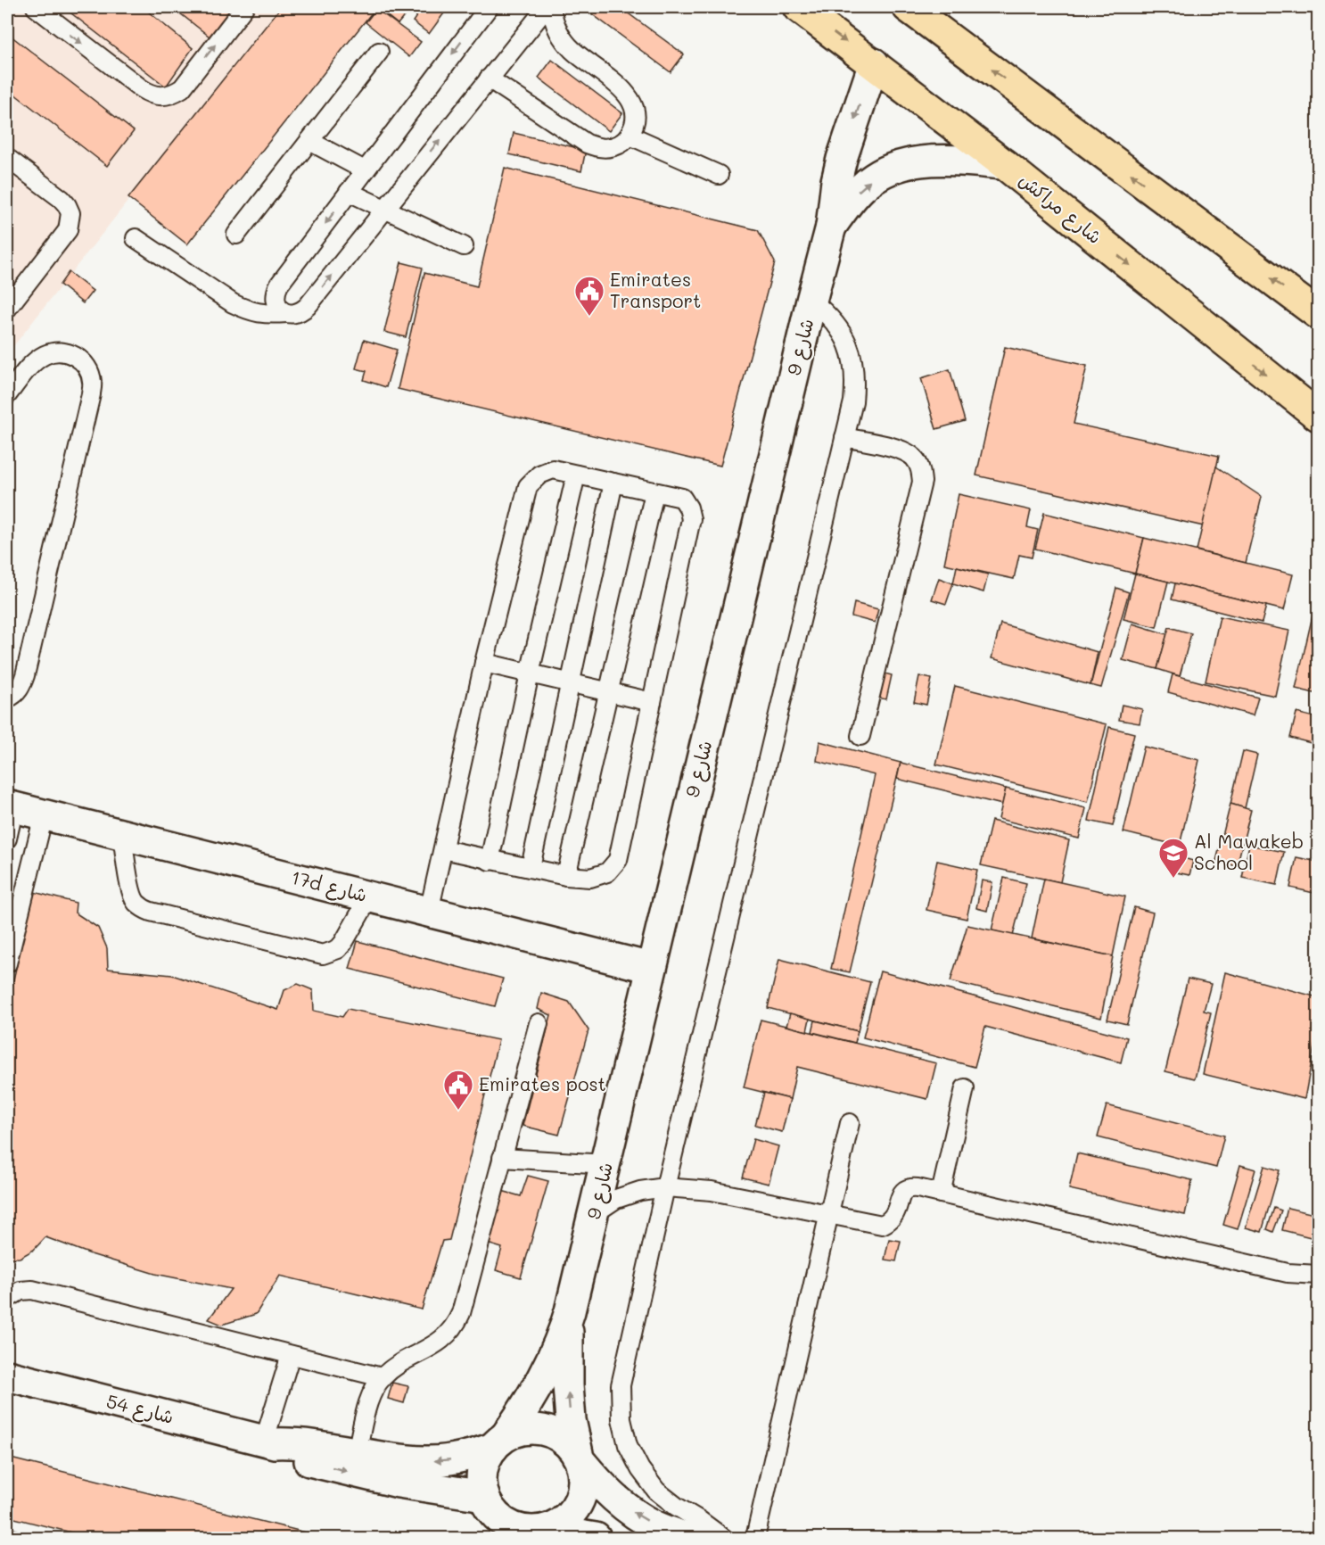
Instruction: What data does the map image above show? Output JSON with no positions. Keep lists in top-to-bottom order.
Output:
{
  "streets": {
    "main road": ["شارع مراكش"],
    "street": ["شارع 9", "17d شارع", "شارع 54"]
  },
  "crossings": [
    ["شارع مراكش", "شارع 9"],
    ["شارع 9", "17d شارع"],
    ["شارع 9", "شارع 54"]
  ],
  "places": {
    "public building": ["Emirates Transport", "Emirates post"],
    "school or university": ["Al Mawakeb School"]
  }
}
